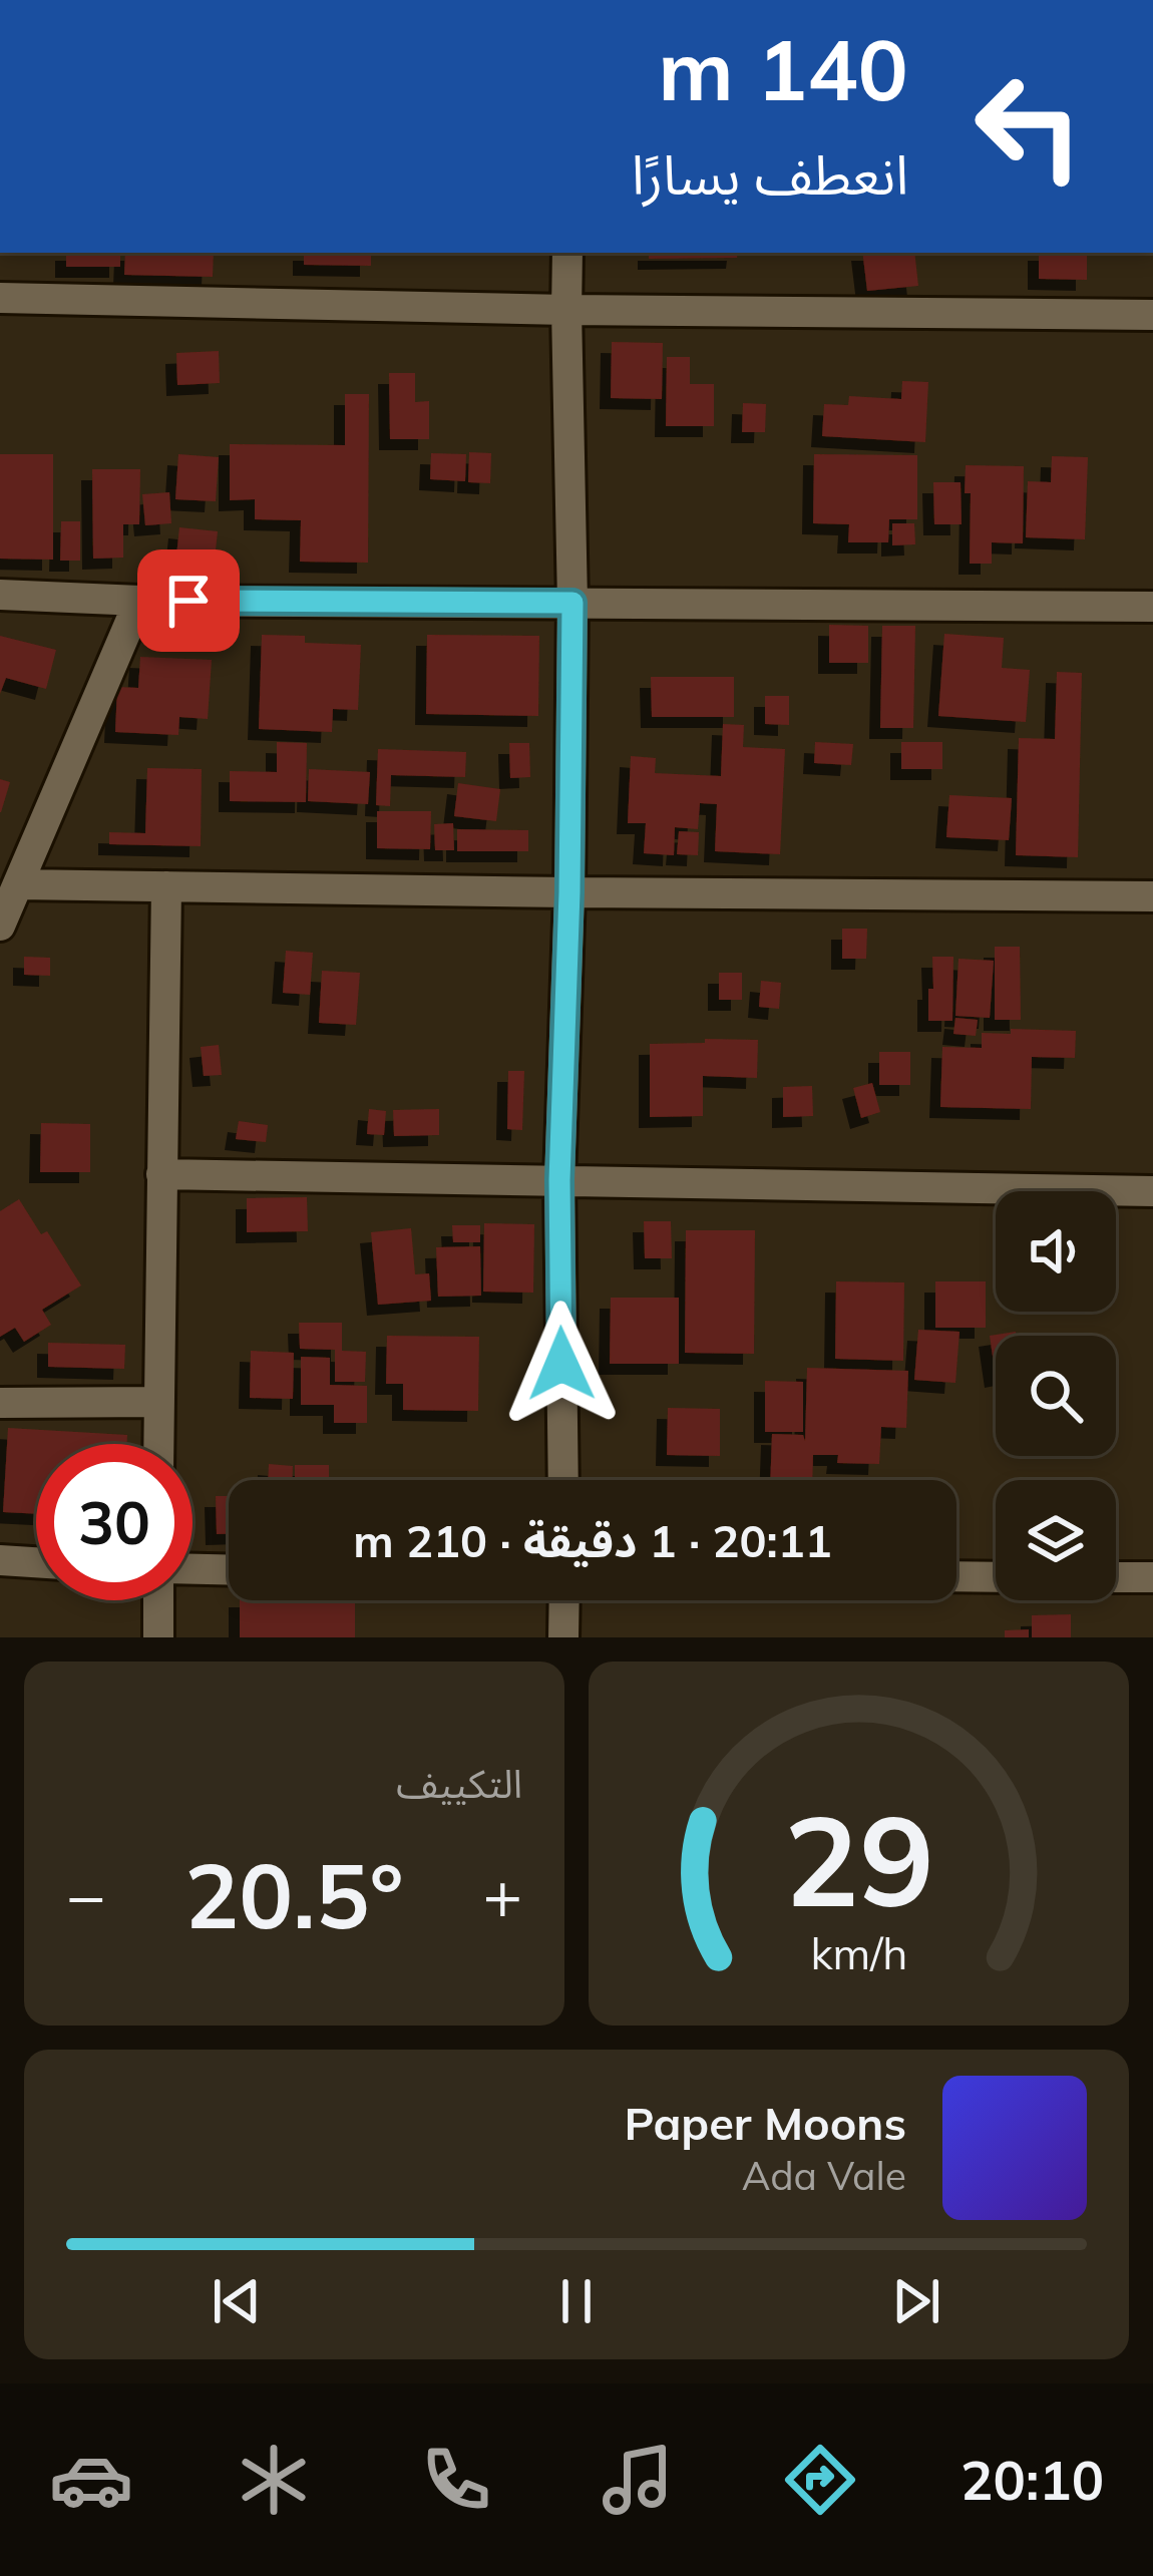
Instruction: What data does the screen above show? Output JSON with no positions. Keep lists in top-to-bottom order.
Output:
{
  "page": {
    "turn": ["140 m", "انعطف يسارًا"],
    "limit": "30",
    "trip": "20:11 · 1 دقيقة · 210 m",
    "tile": "التكييف",
    "heat": ["−", "20.5°", "+"],
    "song": ["Paper Moons", "Ada Vale"],
    "tabs": "20:10",
    "gauge": ["29", "km/h"]
  }
}
